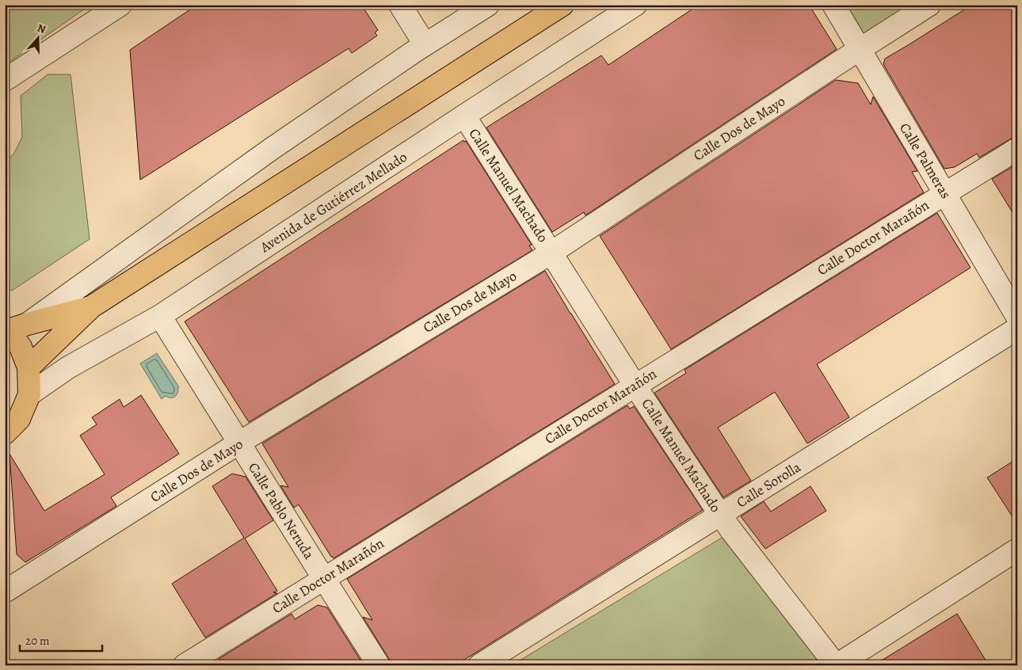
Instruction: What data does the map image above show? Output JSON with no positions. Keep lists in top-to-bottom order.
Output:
{
  "streets": {
    "street": [
      "Calle Dos de Mayo",
      "Calle Palmeras",
      "Calle Manuel Machado",
      "Avenida de Gutiérrez Mellado",
      "Calle Doctor Marañón",
      "Calle Sorolla",
      "Calle Pablo Neruda"
    ]
  },
  "crossings": [
    ["Calle Dos de Mayo", "Calle Palmeras"],
    ["Calle Dos de Mayo", "Calle Manuel Machado"],
    ["Calle Dos de Mayo", "Calle Pablo Neruda"],
    ["Calle Palmeras", "Calle Doctor Marañón"],
    ["Calle Manuel Machado", "Avenida de Gutiérrez Mellado"],
    ["Calle Manuel Machado", "Calle Doctor Marañón"],
    ["Calle Manuel Machado", "Calle Sorolla"],
    ["Avenida de Gutiérrez Mellado", "Calle Pablo Neruda"],
    ["Calle Doctor Marañón", "Calle Pablo Neruda"]
  ],
  "scale_bar": "20 m",
  "north": "top"
}
